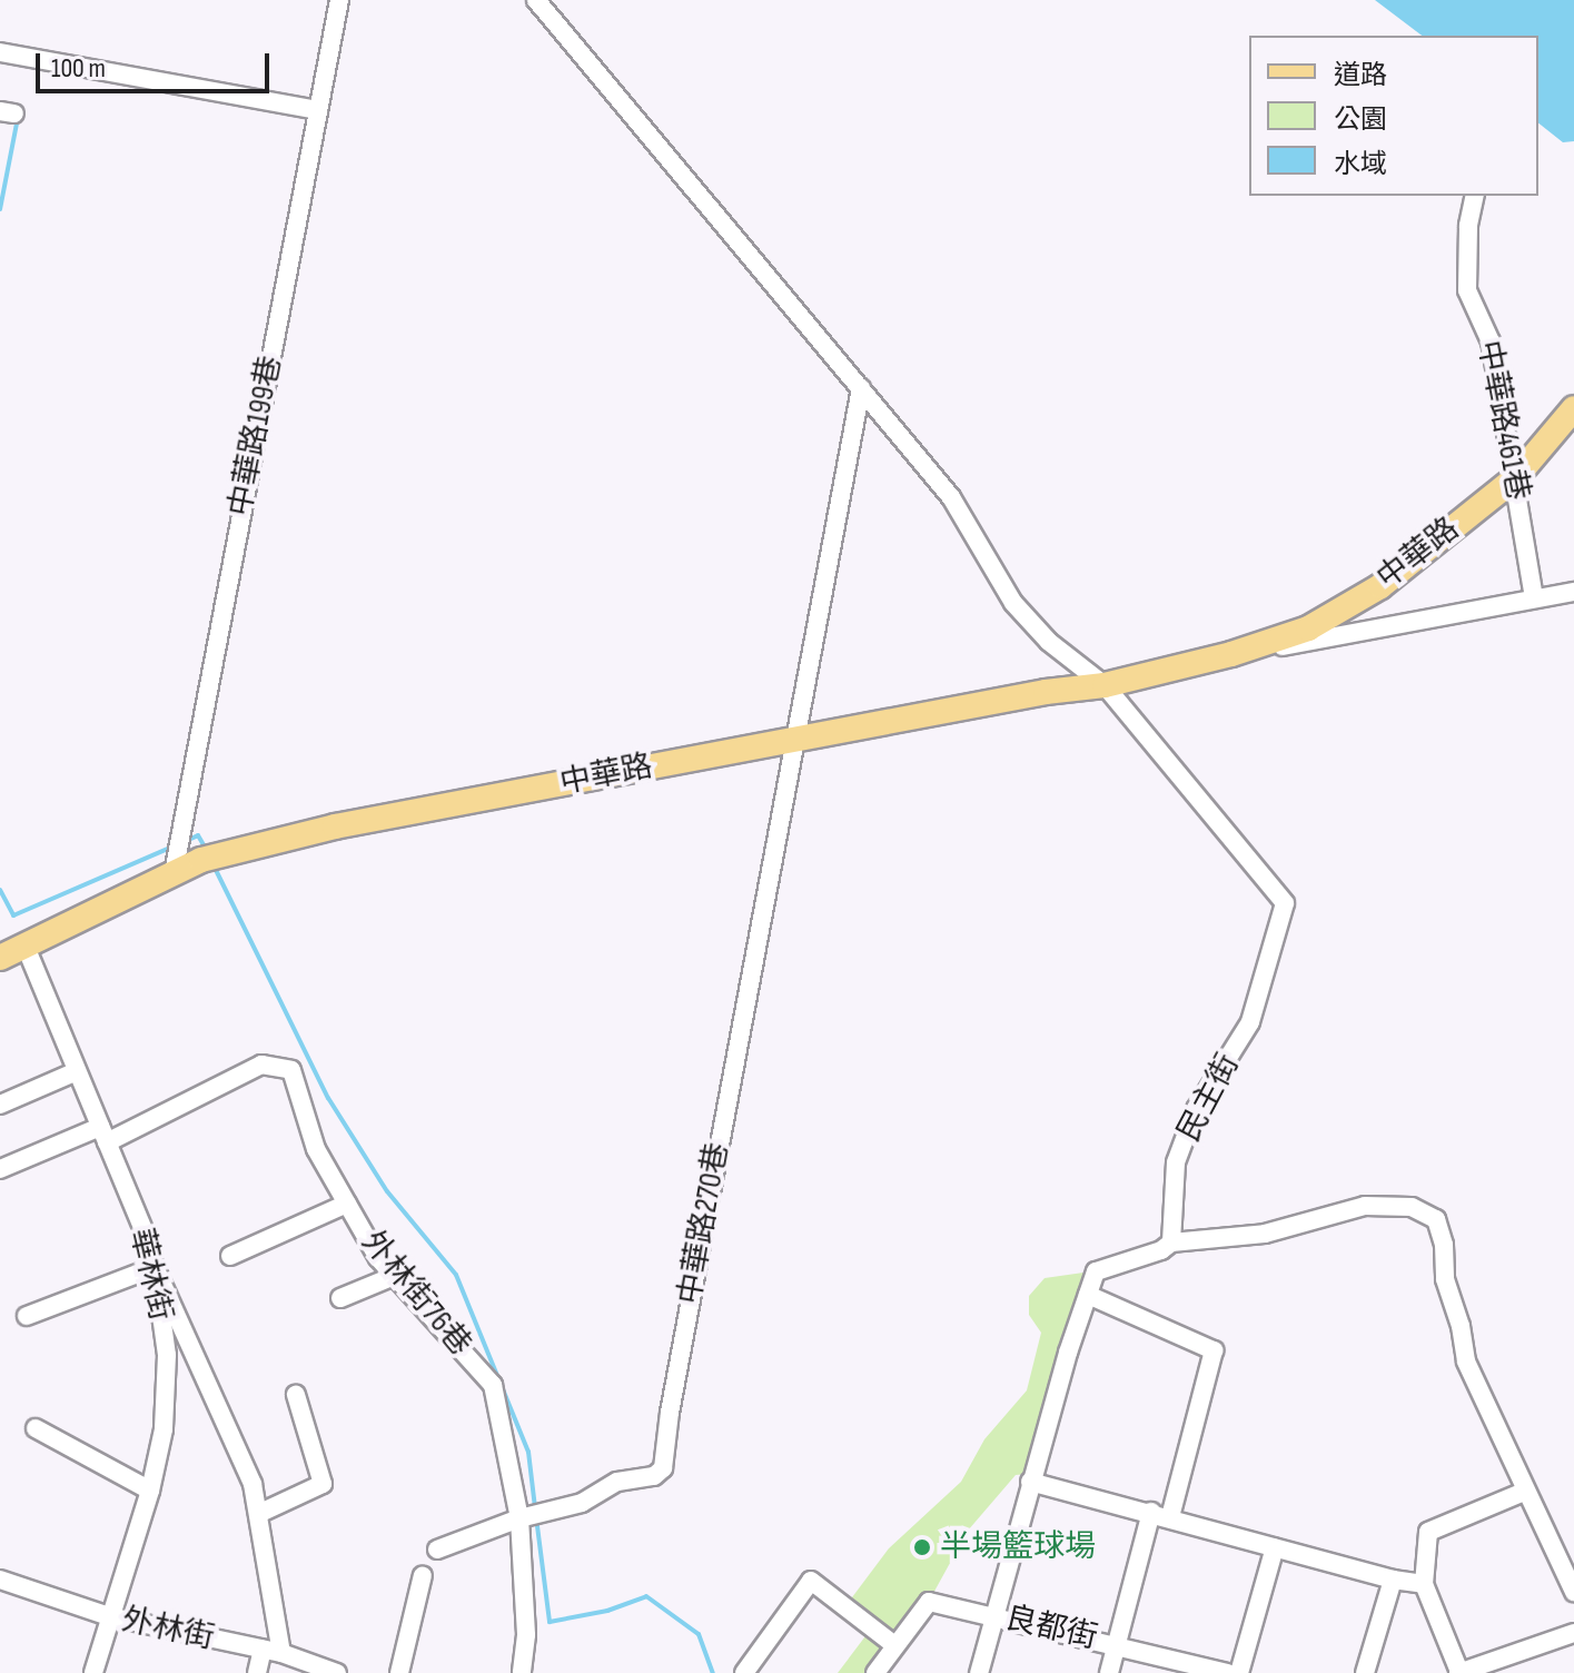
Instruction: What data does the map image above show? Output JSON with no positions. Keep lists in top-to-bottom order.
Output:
{
  "streets": {
    "main road": ["中華路"],
    "street": [
      "中華路461巷",
      "中華路199巷",
      "民主街",
      "中華路270巷",
      "華林街",
      "外林街76巷",
      "良都街",
      "外林街"
    ]
  },
  "crossings": [
    ["中華路461巷", "中華路"],
    ["中華路199巷", "中華路"],
    ["中華路", "民主街"],
    ["中華路", "中華路270巷"],
    ["中華路", "華林街"],
    ["中華路270巷", "外林街76巷"],
    ["華林街", "外林街76巷"],
    ["華林街", "外林街"]
  ],
  "places": ["半場籃球場"],
  "legend": ["道路", "公園", "水域"],
  "scale_bar": "100 m"
}
